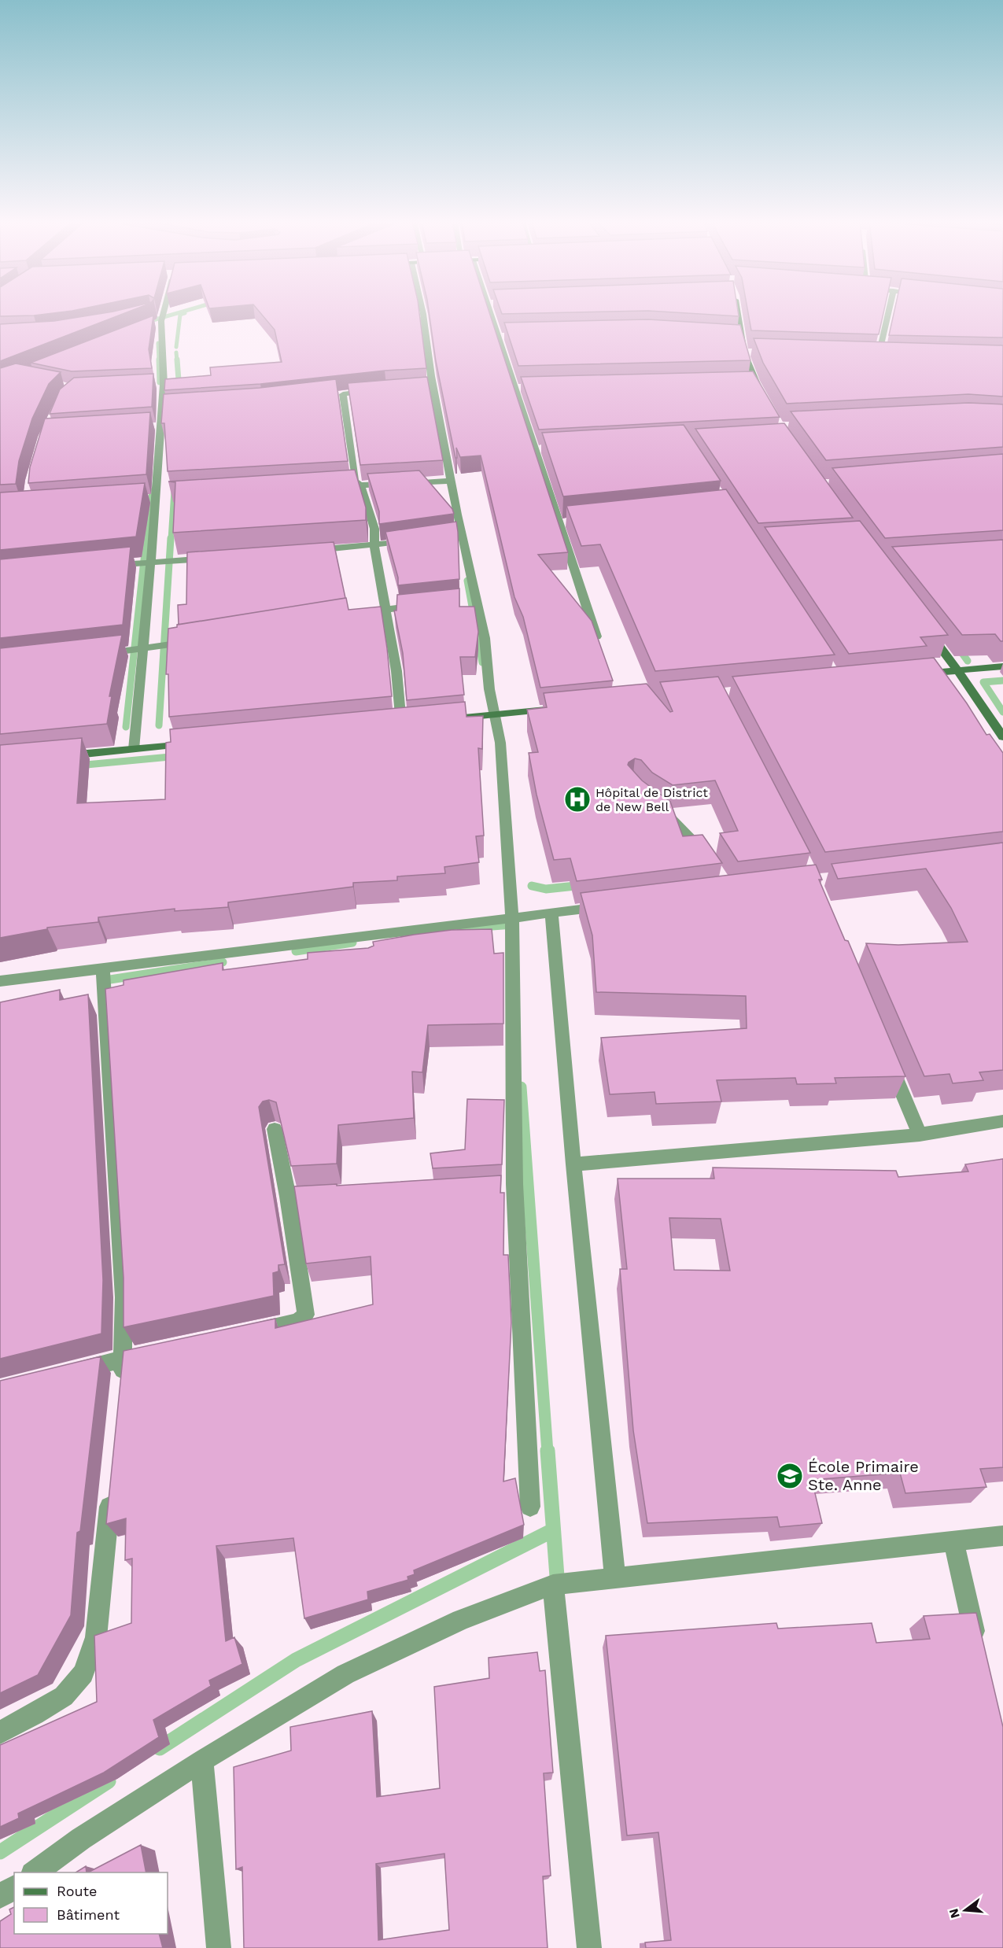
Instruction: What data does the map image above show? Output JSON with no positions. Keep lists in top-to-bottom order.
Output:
{
  "places": {
    "hospital": ["Hôpital de District de New Bell"],
    "school or university": ["École Primaire Ste. Anne"]
  },
  "legend": ["Route", "Bâtiment"],
  "north": "left"
}
